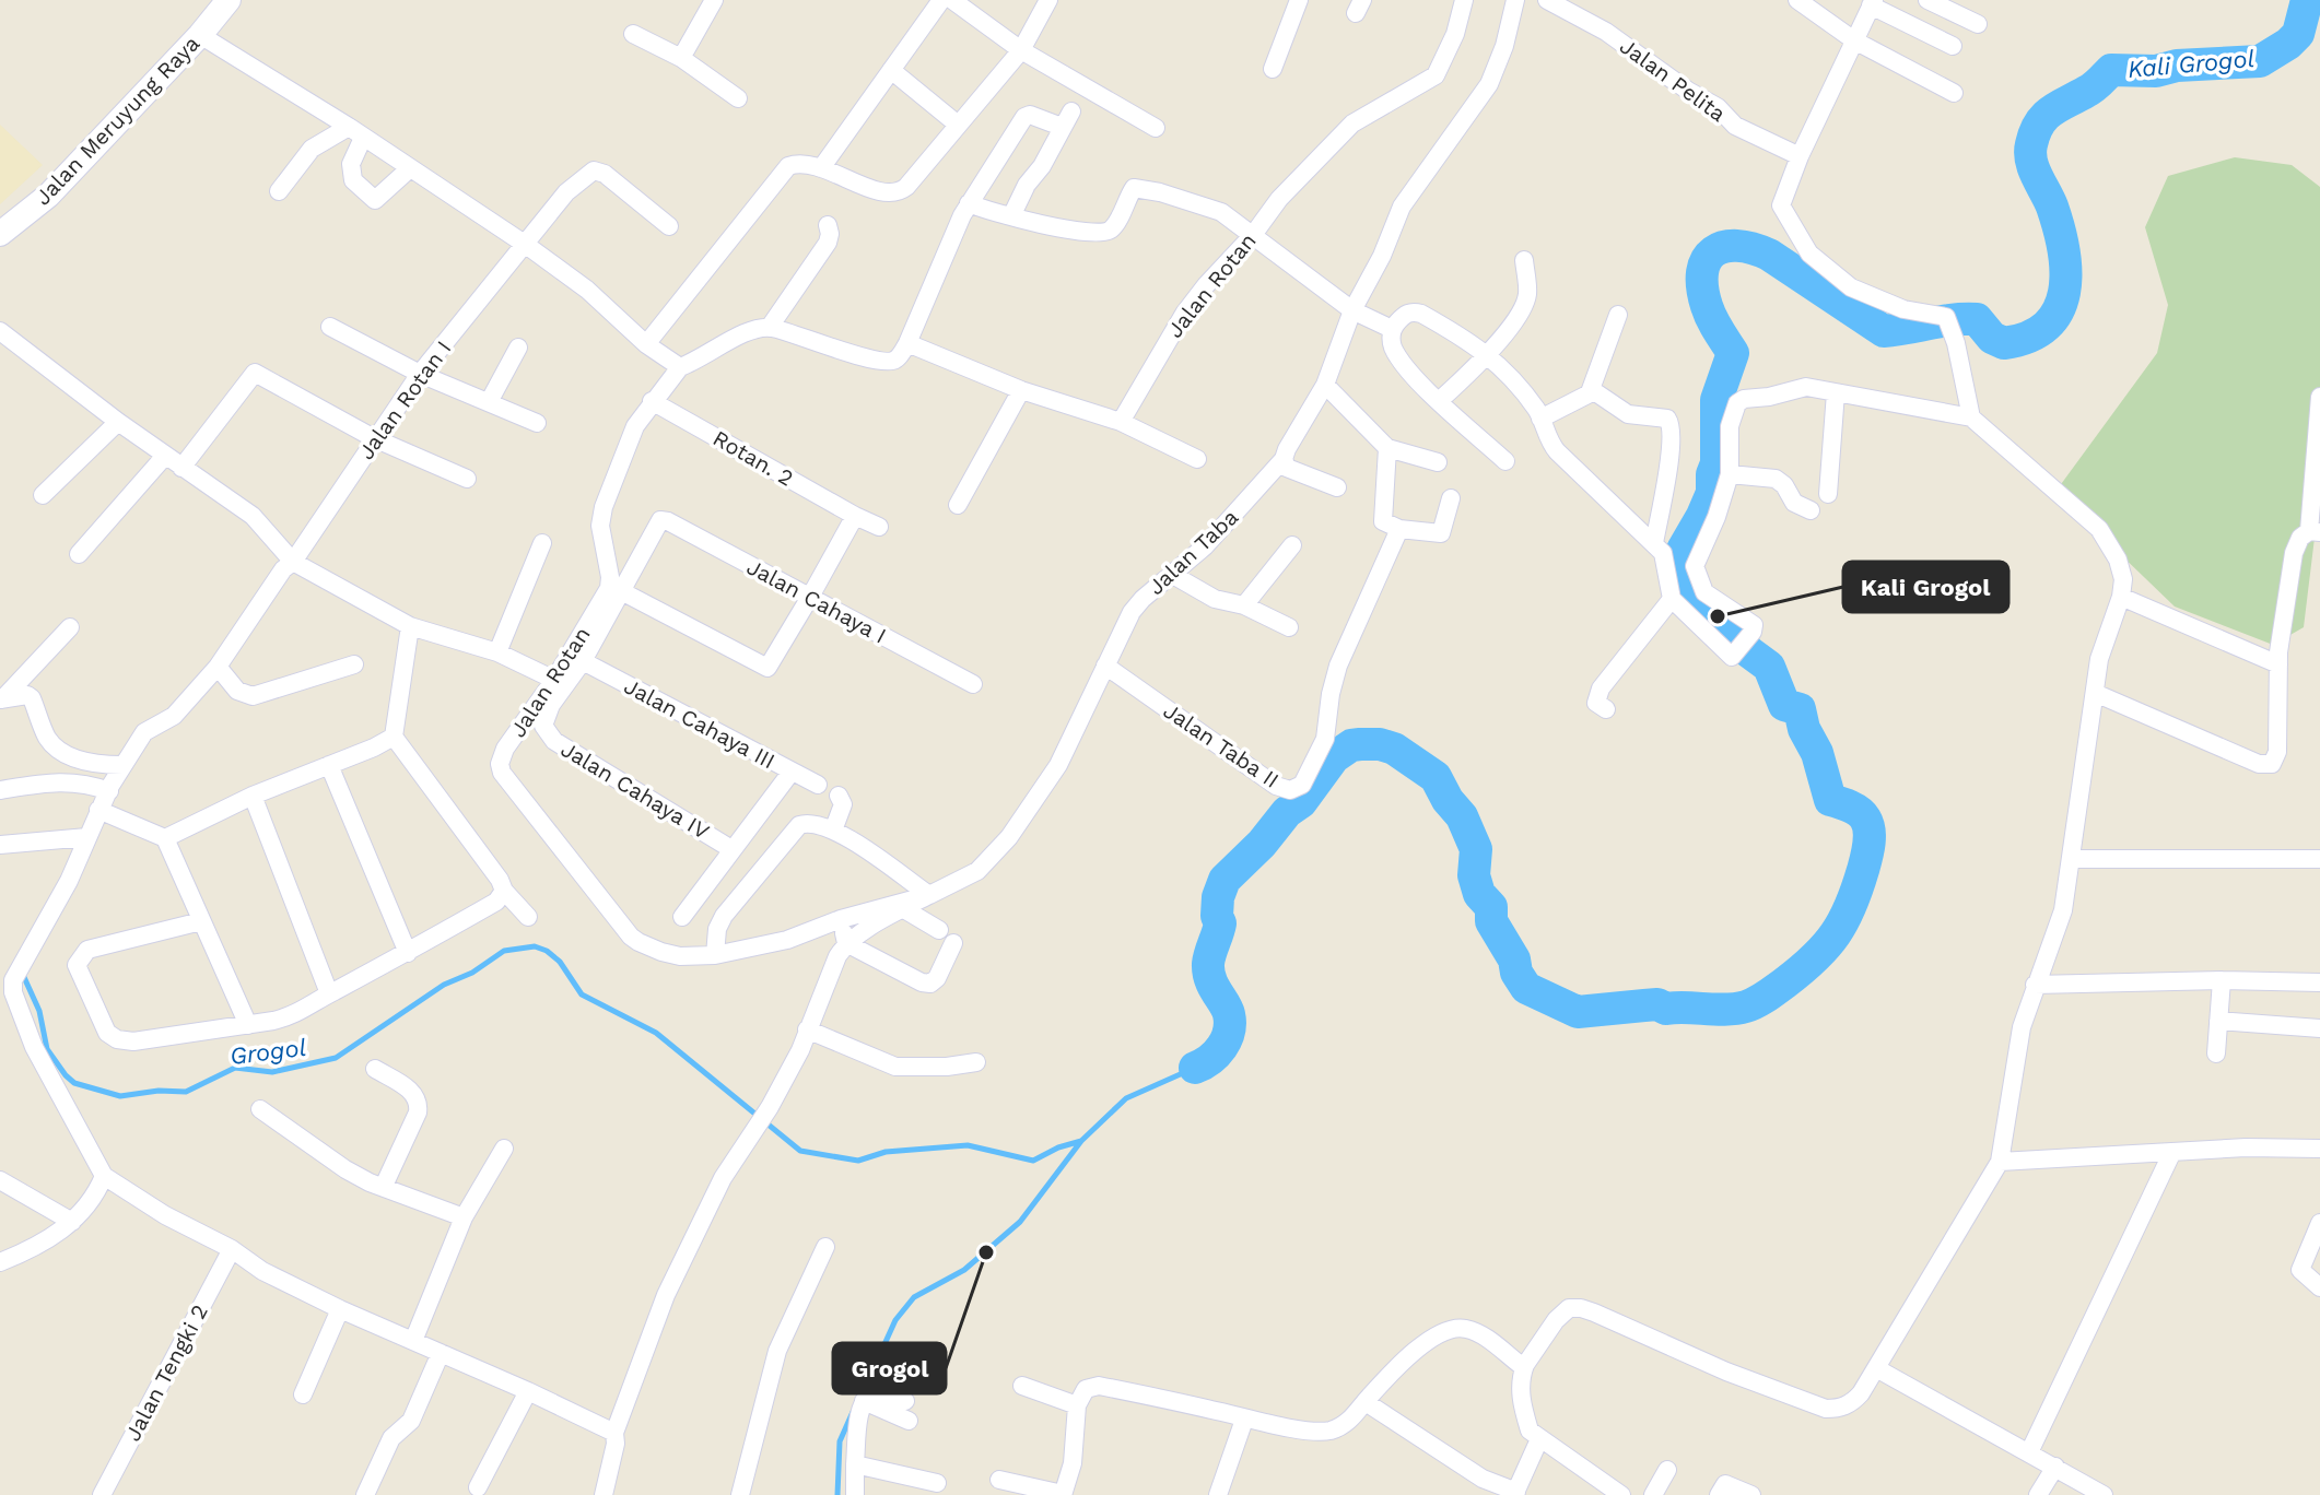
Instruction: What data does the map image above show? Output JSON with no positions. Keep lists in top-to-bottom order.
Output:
{
  "streets": {
    "main road": ["Jalan Meruyung Raya"],
    "street": [
      "Jalan Pelita",
      "Jalan Rotan",
      "Jalan Rotan I",
      "Rotan. 2",
      "Jalan Taba",
      "Jalan Cahaya I",
      "Jalan Cahaya III",
      "Jalan Taba II",
      "Jalan Cahaya IV",
      "Jalan Tengki 2"
    ]
  },
  "crossings": [
    ["Jalan Rotan", "Rotan. 2"],
    ["Jalan Rotan", "Jalan Taba"],
    ["Jalan Rotan", "Jalan Taba II"],
    ["Jalan Taba", "Jalan Taba II"],
    ["Jalan Cahaya III", "Jalan Cahaya IV"]
  ],
  "water": ["Kali Grogol", "Grogol"],
  "places": ["Kali Grogol", "Grogol"]
}
